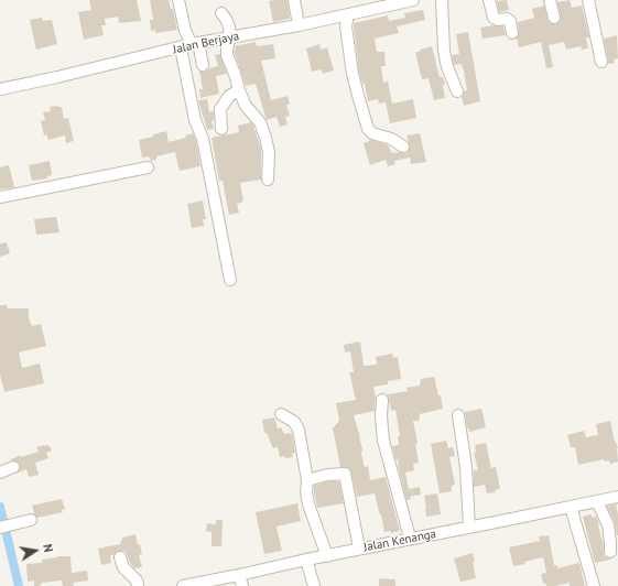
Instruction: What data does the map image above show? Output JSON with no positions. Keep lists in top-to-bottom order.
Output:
{
  "streets": {
    "street": ["Jalan Berjaya", "Jalan Kenanga"]
  },
  "north": "right"
}
